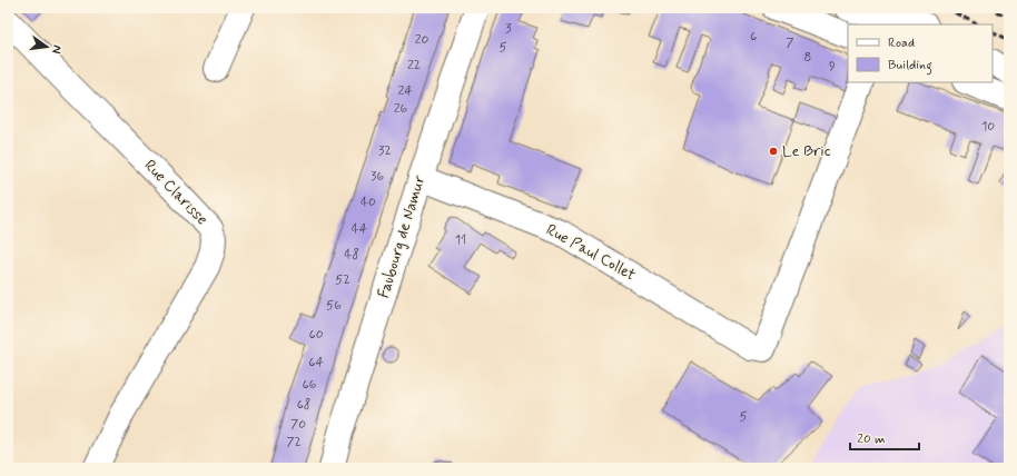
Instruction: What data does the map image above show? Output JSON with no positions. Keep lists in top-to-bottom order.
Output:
{
  "streets": {
    "street": ["Rue Clarisse", "Faubourg de Namur", "Rue Paul Collet"]
  },
  "crossings": [
    ["Faubourg de Namur", "Rue Paul Collet"]
  ],
  "places": ["Le Bric"],
  "house_numbers": [
    "3",
    "6",
    "20",
    "7",
    "5",
    "8",
    "22",
    "9",
    "24",
    "26",
    "10",
    "32",
    "36",
    "40",
    "44",
    "11",
    "48",
    "52",
    "56",
    "60",
    "64",
    "66",
    "68",
    "5",
    "70",
    "72"
  ],
  "legend": ["Road", "Building"],
  "scale_bar": "20 m",
  "north": "right"
}
